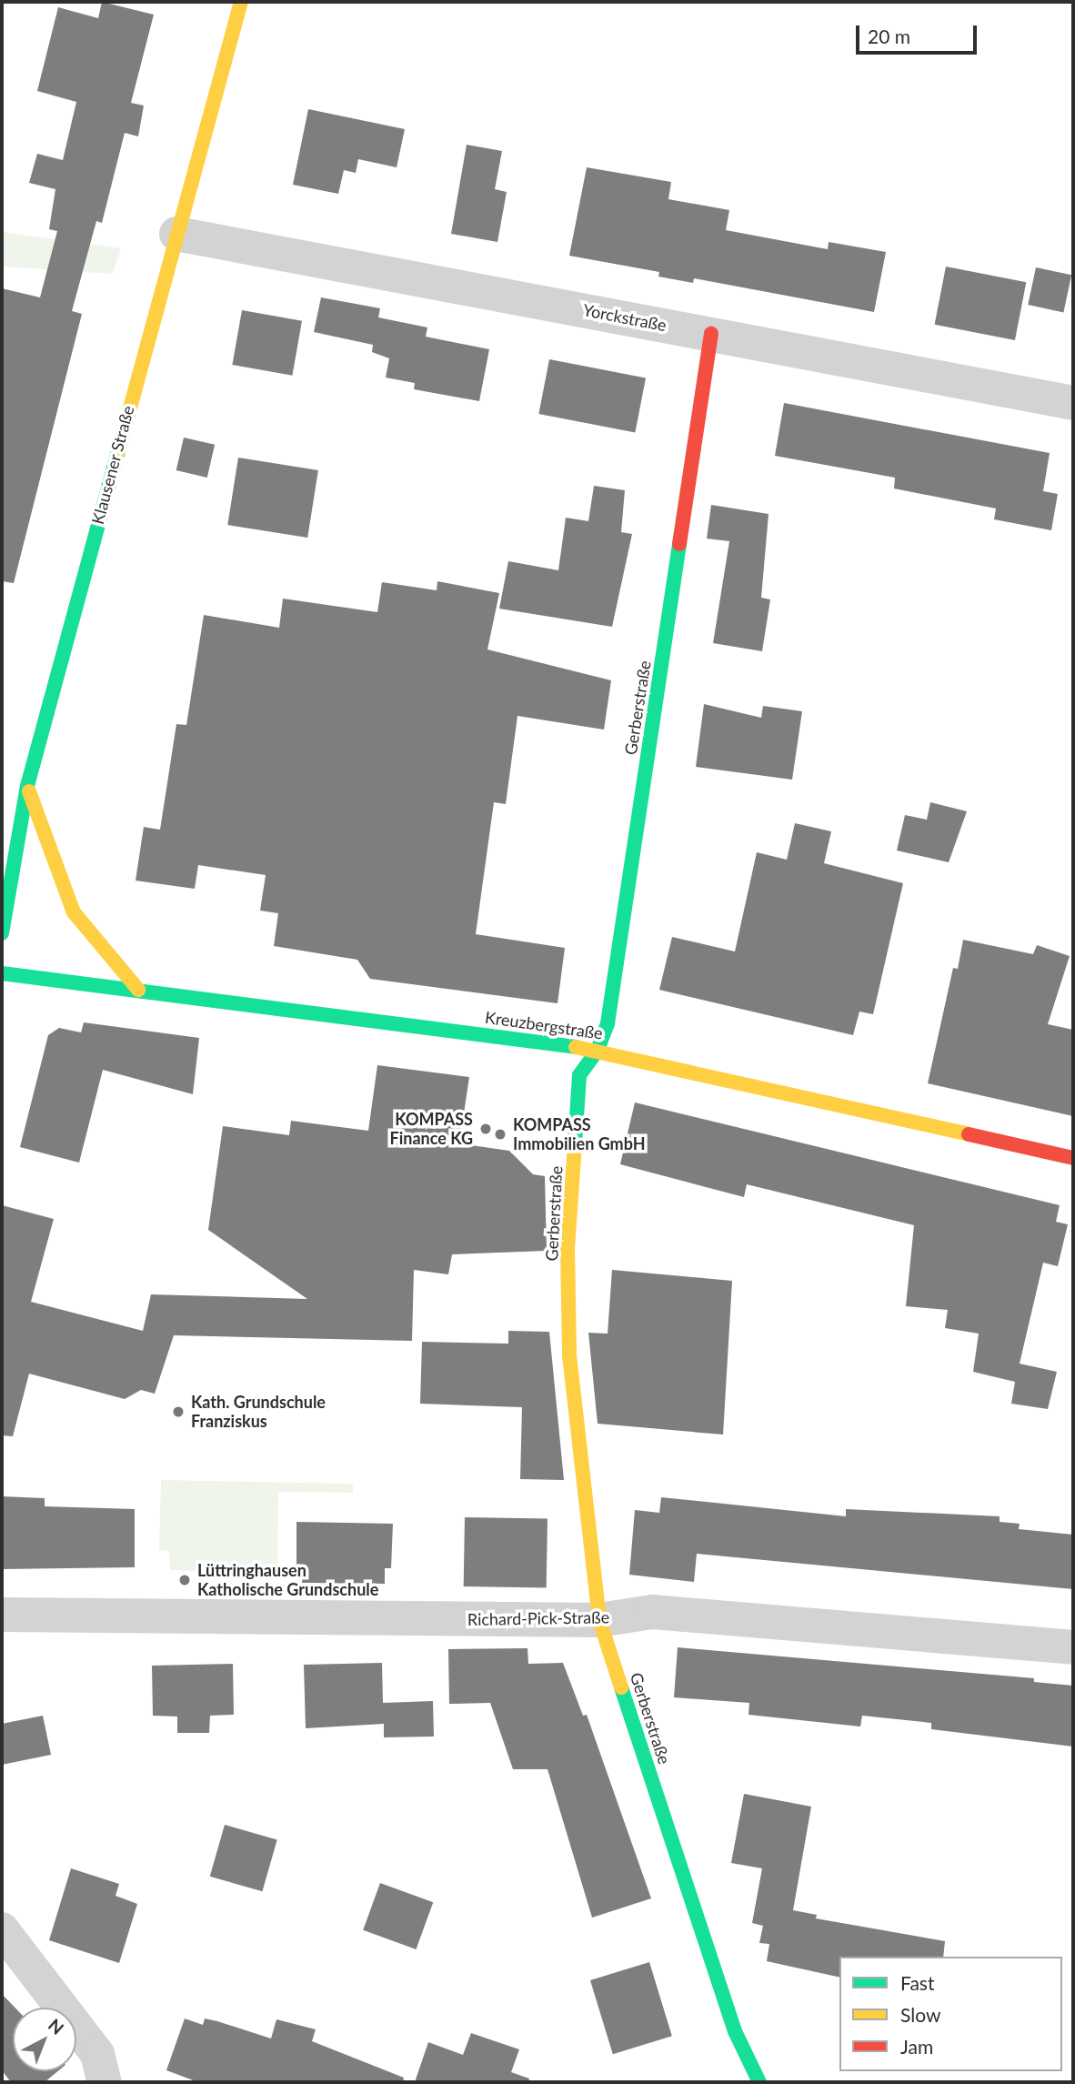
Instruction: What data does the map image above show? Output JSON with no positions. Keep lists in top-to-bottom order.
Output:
{
  "streets": {
    "main road": ["Klausener Straße", "Gerberstraße", "Kreuzbergstraße"],
    "street": ["Yorckstraße", "Richard-Pick-Straße"]
  },
  "crossings": [
    ["Yorckstraße", "Klausener Straße"],
    ["Yorckstraße", "Gerberstraße"],
    ["Gerberstraße", "Kreuzbergstraße"],
    ["Gerberstraße", "Richard-Pick-Straße"]
  ],
  "places": [
    "KOMPASS Finance KG",
    "KOMPASS Immobilien GmbH",
    "Kath. Grundschule Franziskus",
    "Lüttringhausen Katholische Grundschule"
  ],
  "legend": ["Fast", "Slow", "Jam"],
  "scale_bar": "20 m",
  "north": "top right"
}
